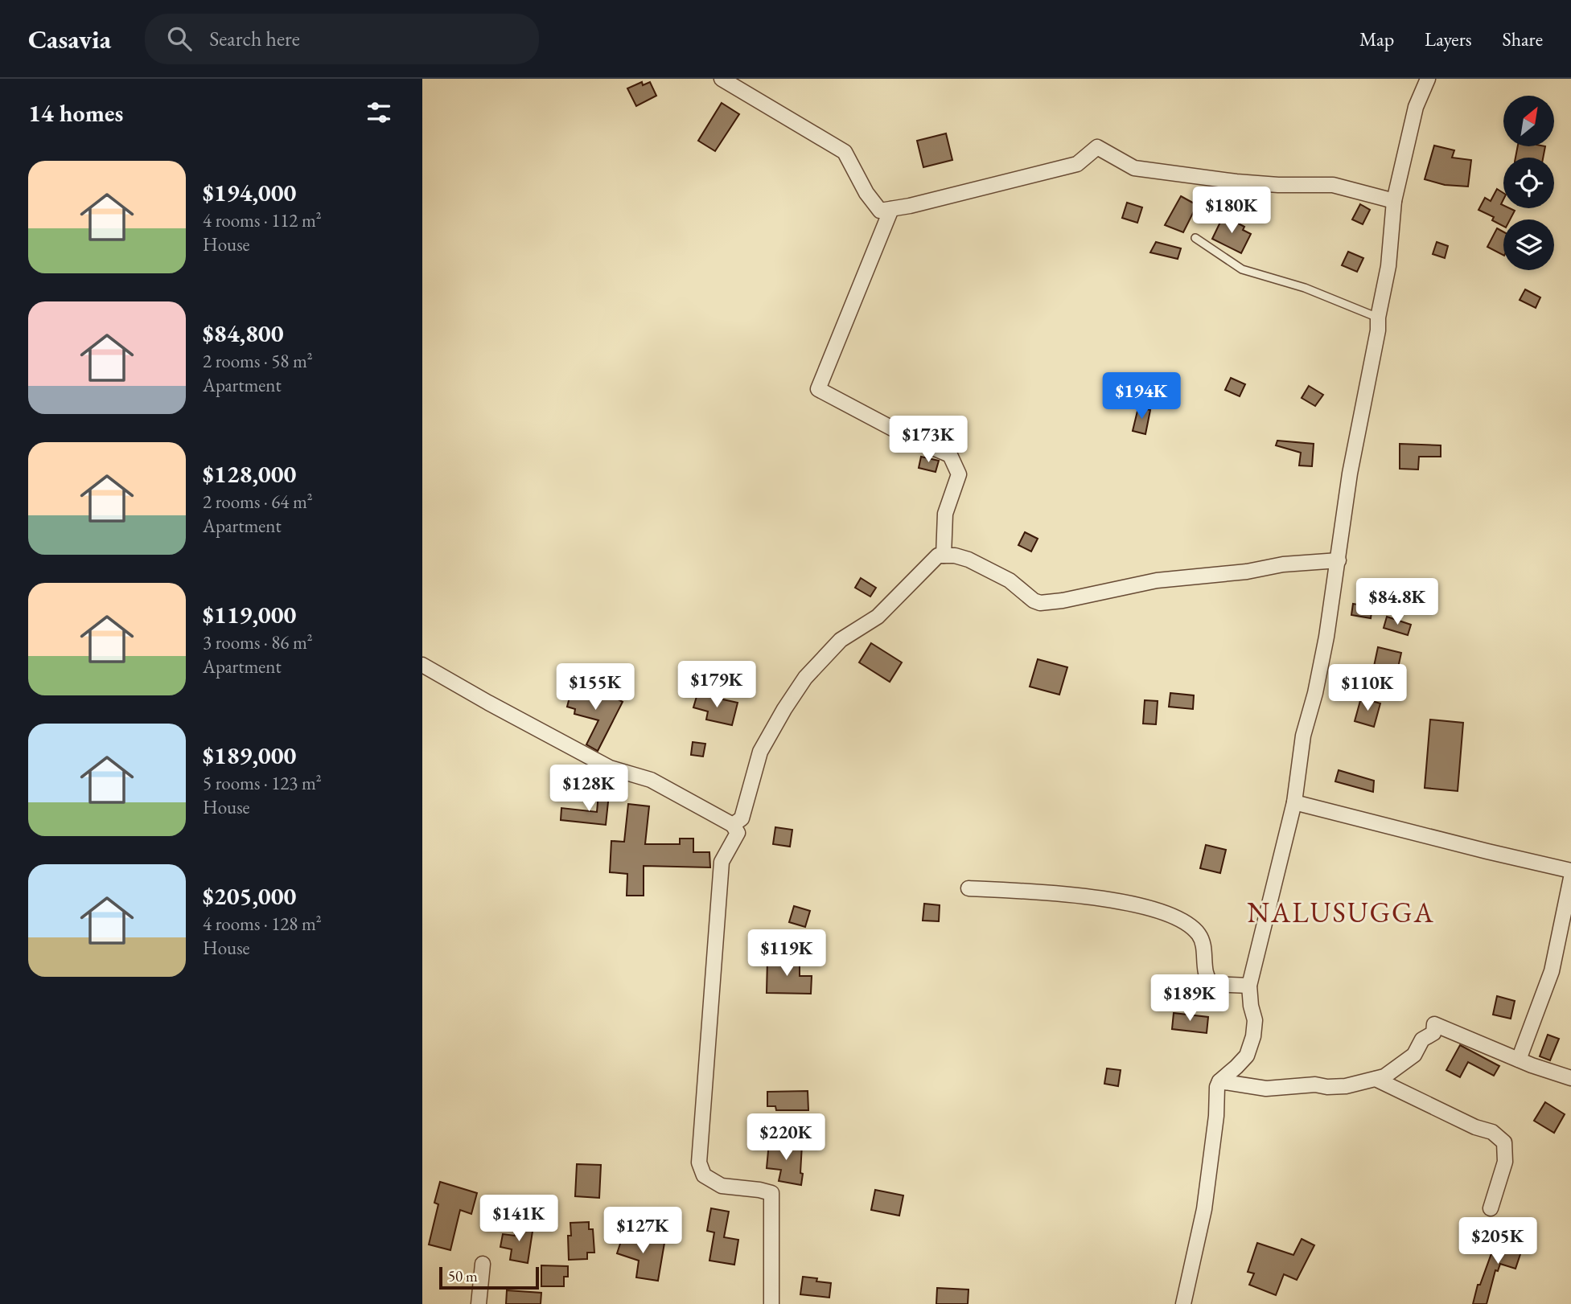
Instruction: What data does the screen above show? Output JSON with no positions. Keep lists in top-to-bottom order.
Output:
{
  "districts": ["NALUSUGGA"],
  "scale_bar": "50 m",
  "north": "top right",
  "page": {
    "header": "Casavia",
    "search": "Search here",
    "nav": ["Map", "Layers", "Share"],
    "heading": "14 homes",
    "list": [
      {
        "name": "$194,000",
        "note": "4 rooms · 112 m² · House"
      },
      {
        "name": "$84,800",
        "note": "2 rooms · 58 m² · Apartment"
      },
      {
        "name": "$128,000",
        "note": "2 rooms · 64 m² · Apartment"
      },
      {
        "name": "$119,000",
        "note": "3 rooms · 86 m² · Apartment"
      },
      {
        "name": "$189,000",
        "note": "5 rooms · 123 m² · House"
      },
      {
        "name": "$205,000",
        "note": "4 rooms · 128 m² · House"
      }
    ],
    "price": [
      "$180K",
      "$194K",
      "$173K",
      "$84.8K",
      "$179K",
      "$155K",
      "$110K",
      "$128K",
      "$119K",
      "$189K",
      "$220K",
      "$141K",
      "$127K",
      "$205K"
    ],
    "scale": "50 m"
  }
}
